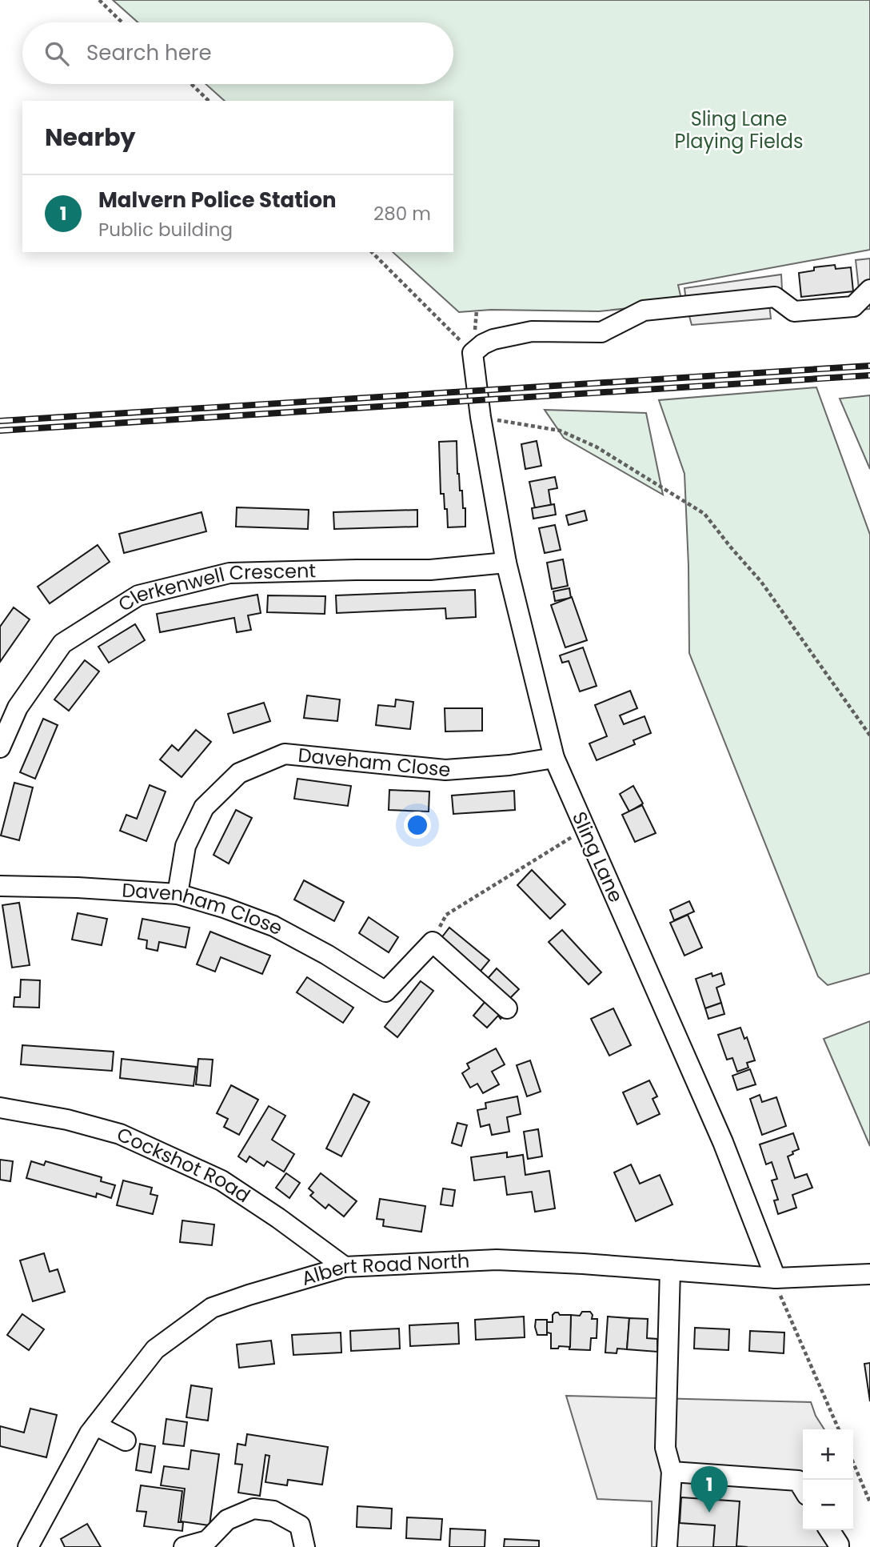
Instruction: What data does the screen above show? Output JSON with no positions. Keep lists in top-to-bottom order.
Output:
{
  "streets": {
    "street": [
      "Clerkenwell Crescent",
      "Daveham Close",
      "Sling Lane",
      "Davenham Close",
      "Cockshot Road",
      "Albert Road North"
    ]
  },
  "crossings": [
    ["Clerkenwell Crescent", "Sling Lane"],
    ["Daveham Close", "Sling Lane"],
    ["Daveham Close", "Davenham Close"],
    ["Sling Lane", "Albert Road North"],
    ["Cockshot Road", "Albert Road North"]
  ],
  "parks": ["Sling Lane Playing Fields"],
  "page": {
    "search": "Search here",
    "heading": "Nearby",
    "list": [
      {
        "mark": "1",
        "name": "Malvern Police Station",
        "note": "Public building",
        "value": "280 m"
      }
    ],
    "map_buttons": ["+", "−"],
    "pins": "1"
  }
}
